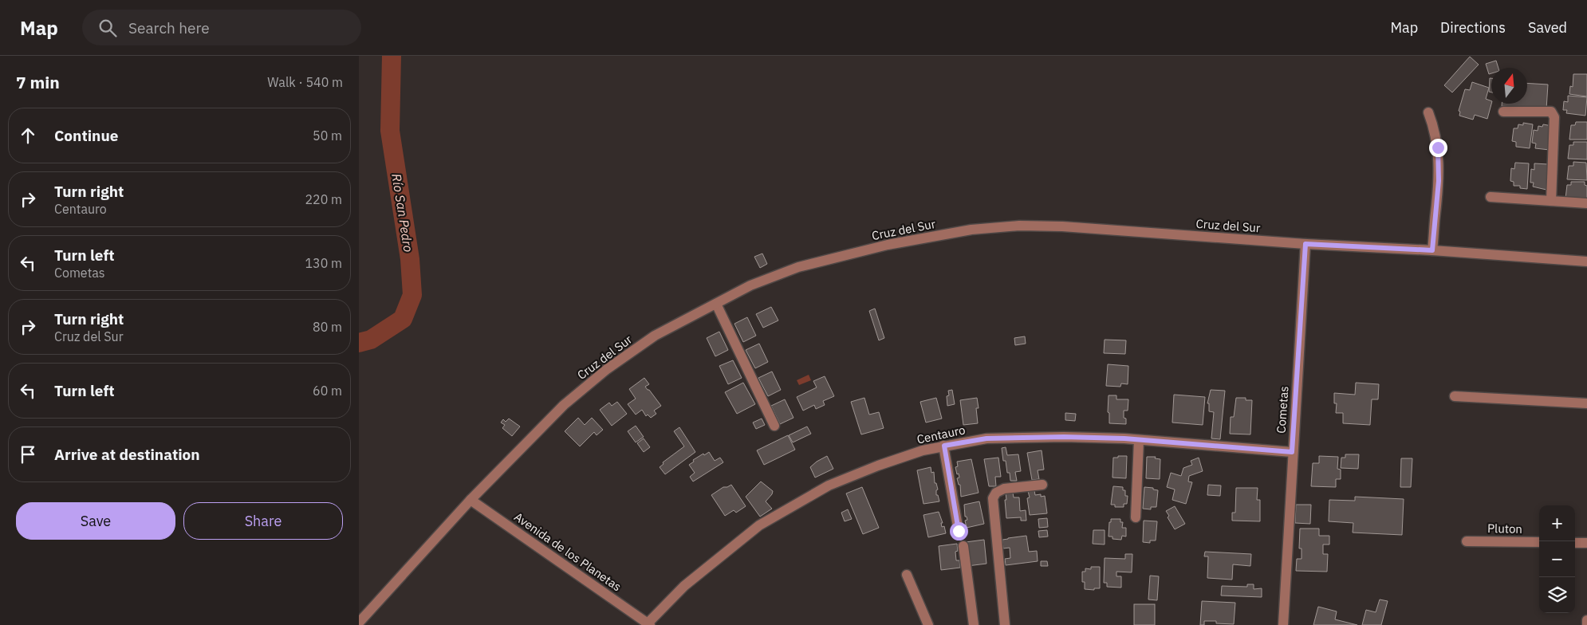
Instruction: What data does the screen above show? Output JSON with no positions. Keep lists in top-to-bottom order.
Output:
{
  "streets": {
    "street": [
      "Cruz del Sur",
      "Cometas",
      "Centauro",
      "Pluton",
      "Avenida de los Planetas"
    ]
  },
  "crossings": [
    ["Cruz del Sur", "Cometas"],
    ["Cruz del Sur", "Avenida de los Planetas"],
    ["Cometas", "Centauro"],
    ["Centauro", "Avenida de los Planetas"]
  ],
  "water": ["Río San Pedro"],
  "north": "top",
  "page": {
    "header": "Map",
    "search": "Search here",
    "nav": ["Map", "Directions", "Saved"],
    "heading": ["7 min", "Walk · 540 m"],
    "list": [
      ["Continue", "50 m"],
      ["Turn right", "Centauro", "220 m"],
      ["Turn left", "Cometas", "130 m"],
      ["Turn right", "Cruz del Sur", "80 m"],
      ["Turn left", "60 m"],
      "Arrive at destination"
    ],
    "buttons": ["Save", "Share"],
    "map_buttons": ["+", "−"]
  }
}
